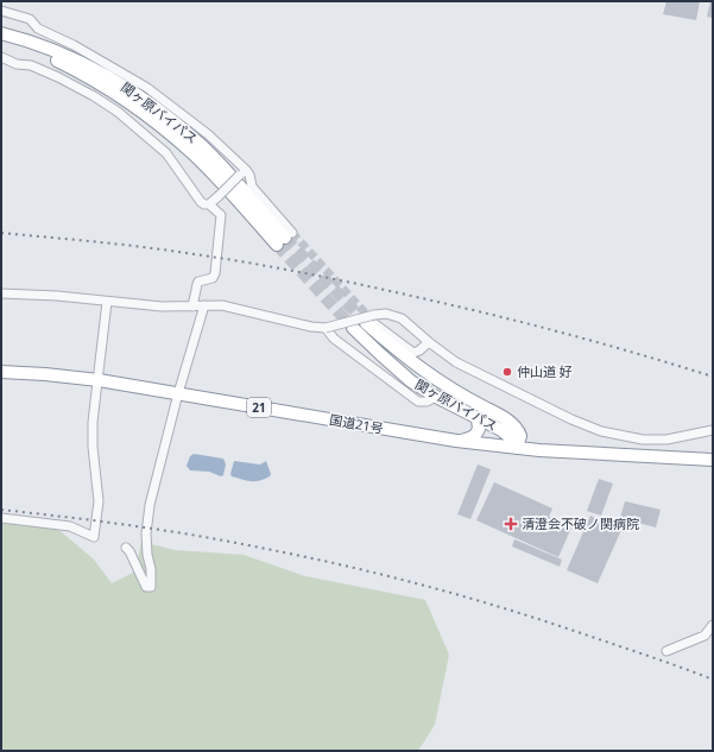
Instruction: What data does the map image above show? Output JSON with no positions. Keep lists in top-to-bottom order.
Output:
{
  "streets": {
    "highway": ["関ヶ原バイパス", "21", "国道21号"]
  },
  "crossings": [
    ["関ヶ原バイパス", "国道21号"]
  ],
  "places": {
    "other": ["仲山道 好"],
    "health": ["清澄会不破ノ関病院"]
  }
}
